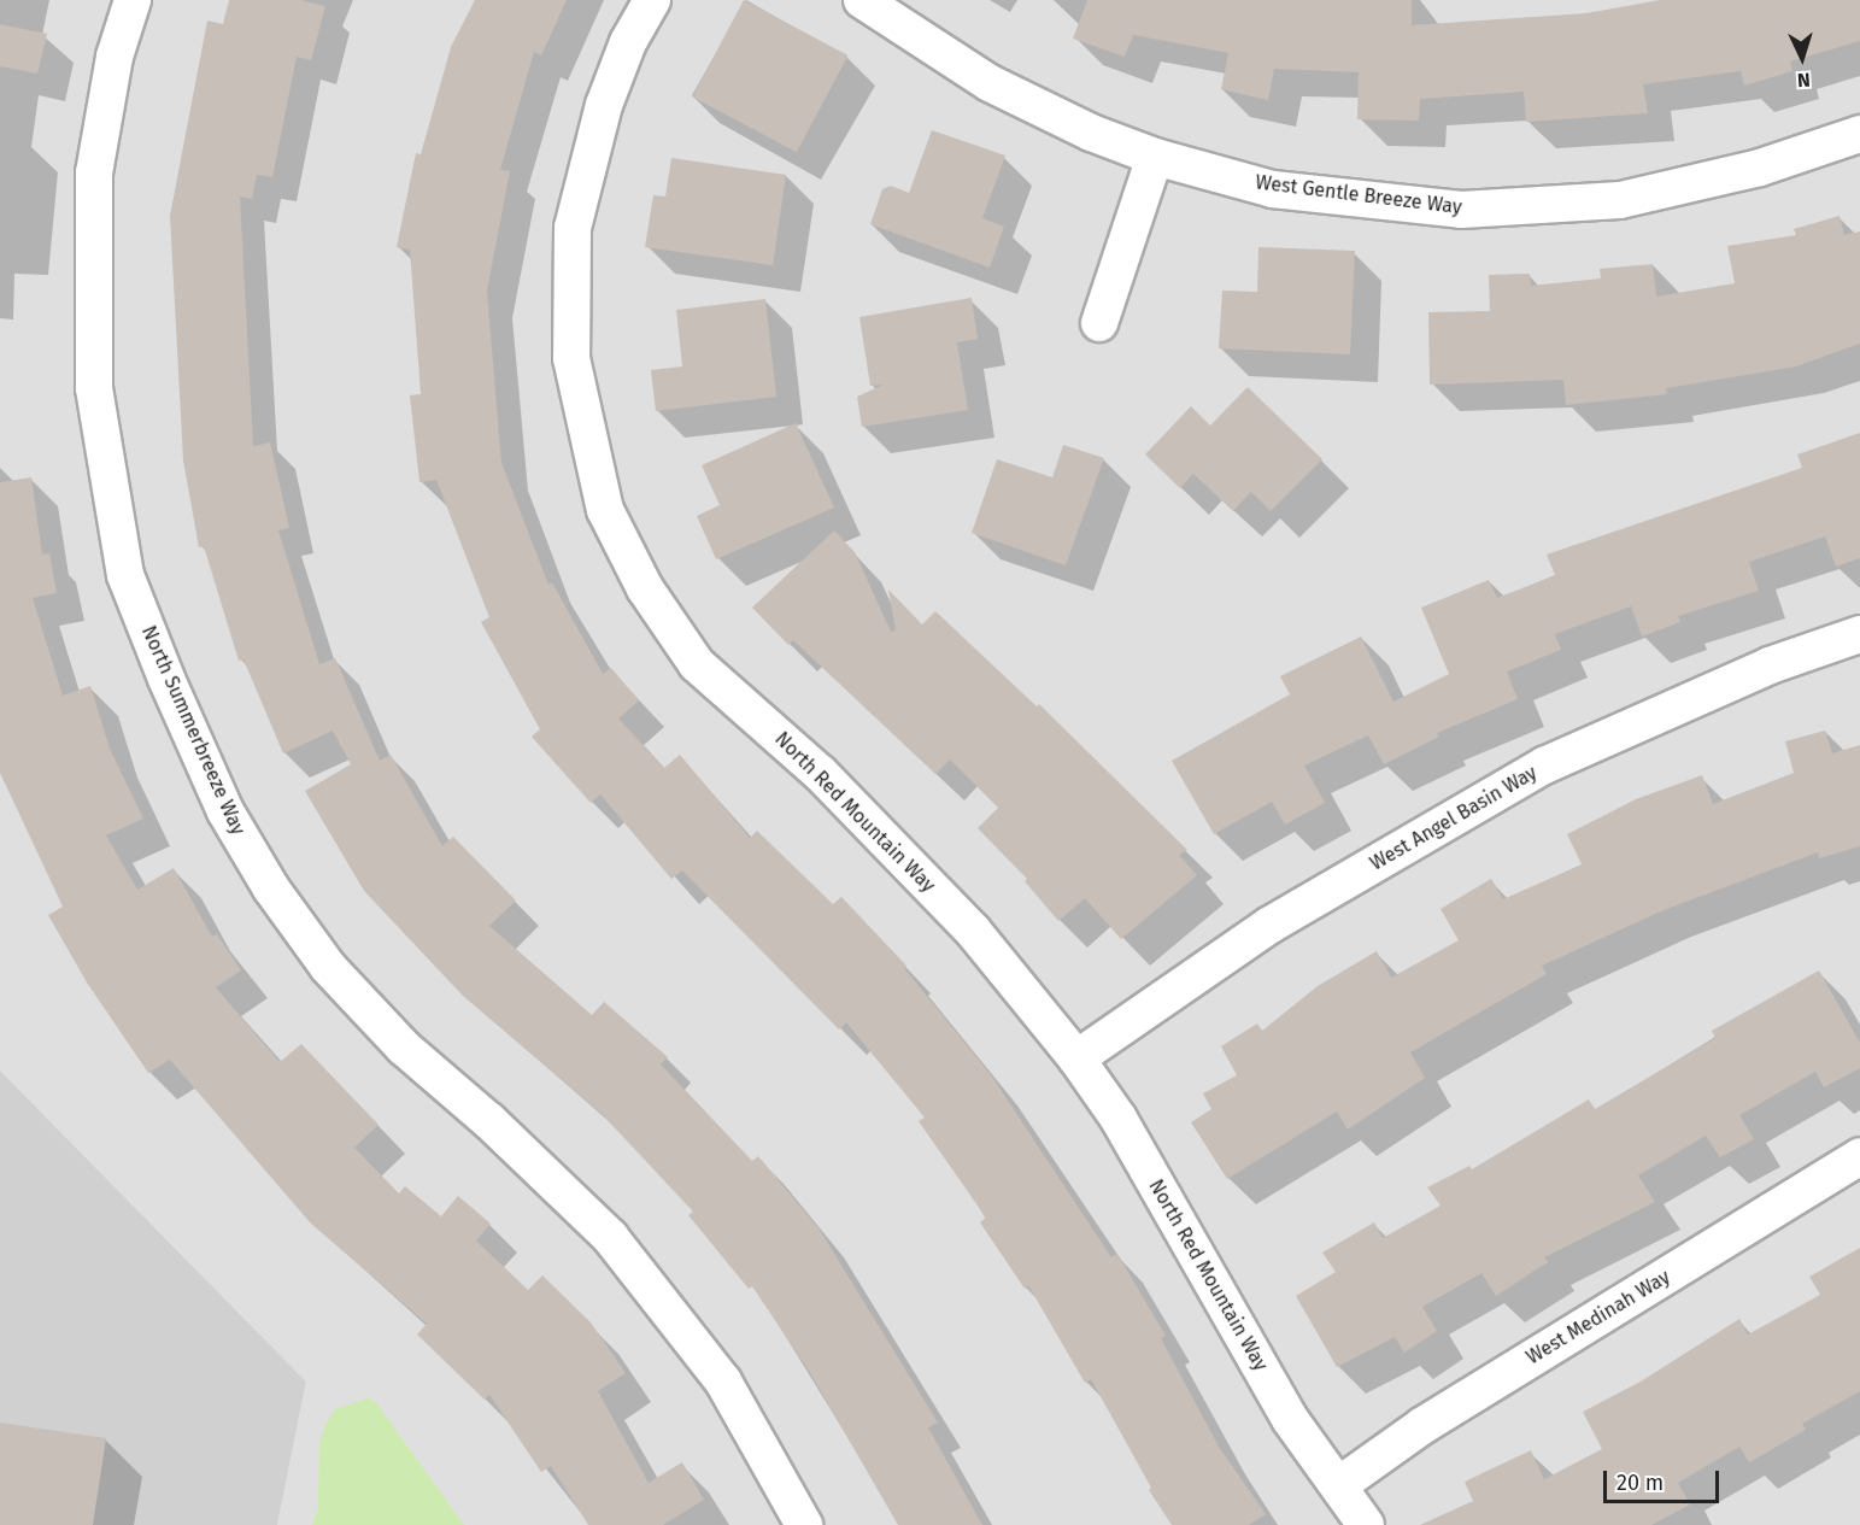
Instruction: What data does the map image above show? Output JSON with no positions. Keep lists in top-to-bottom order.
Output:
{
  "streets": {
    "street": [
      "West Gentle Breeze Way",
      "North Summerbreeze Way",
      "North Red Mountain Way",
      "West Angel Basin Way",
      "West Medinah Way"
    ]
  },
  "crossings": [
    ["North Red Mountain Way", "West Angel Basin Way"],
    ["North Red Mountain Way", "West Medinah Way"]
  ],
  "scale_bar": "20 m",
  "north": "bottom"
}
